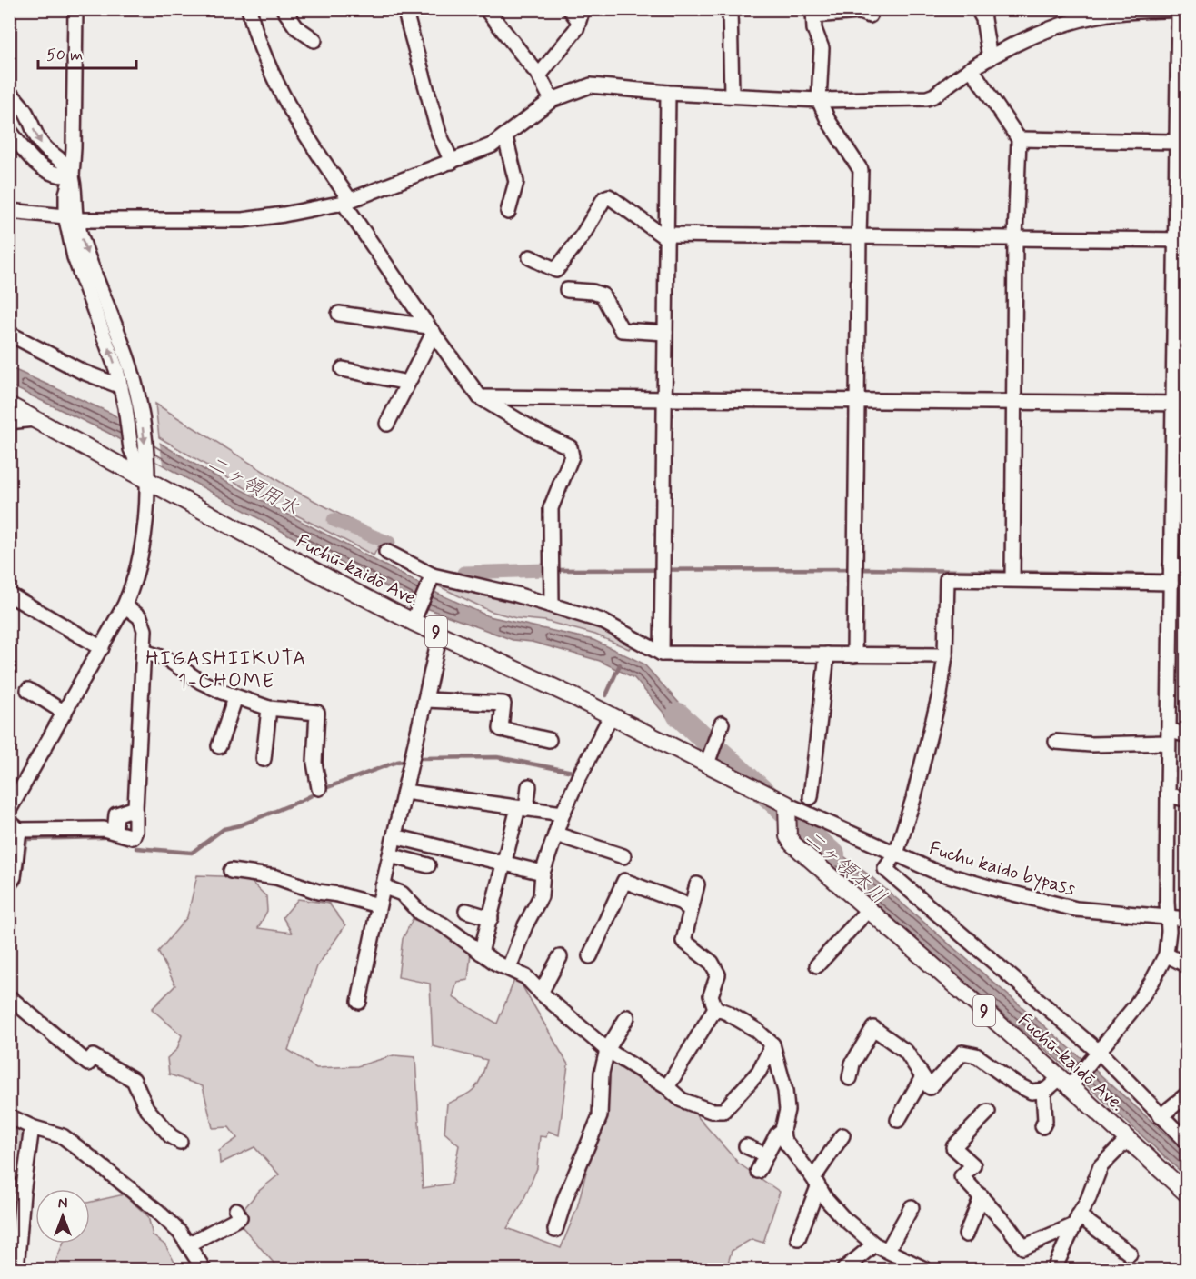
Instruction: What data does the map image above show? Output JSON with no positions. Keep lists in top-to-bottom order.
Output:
{
  "streets": {
    "main road": ["Fuchū-kaidō Ave.", "9"],
    "street": ["Fuchu kaido bypass"]
  },
  "crossings": [
    ["Fuchū-kaidō Ave.", "9"],
    ["Fuchū-kaidō Ave.", "Fuchu kaido bypass"]
  ],
  "districts": ["HIGASHIIKUTA 1-CHOME"],
  "water": ["二ヶ領用水", "二ヶ領本川"],
  "scale_bar": "50 m",
  "north": "top"
}
